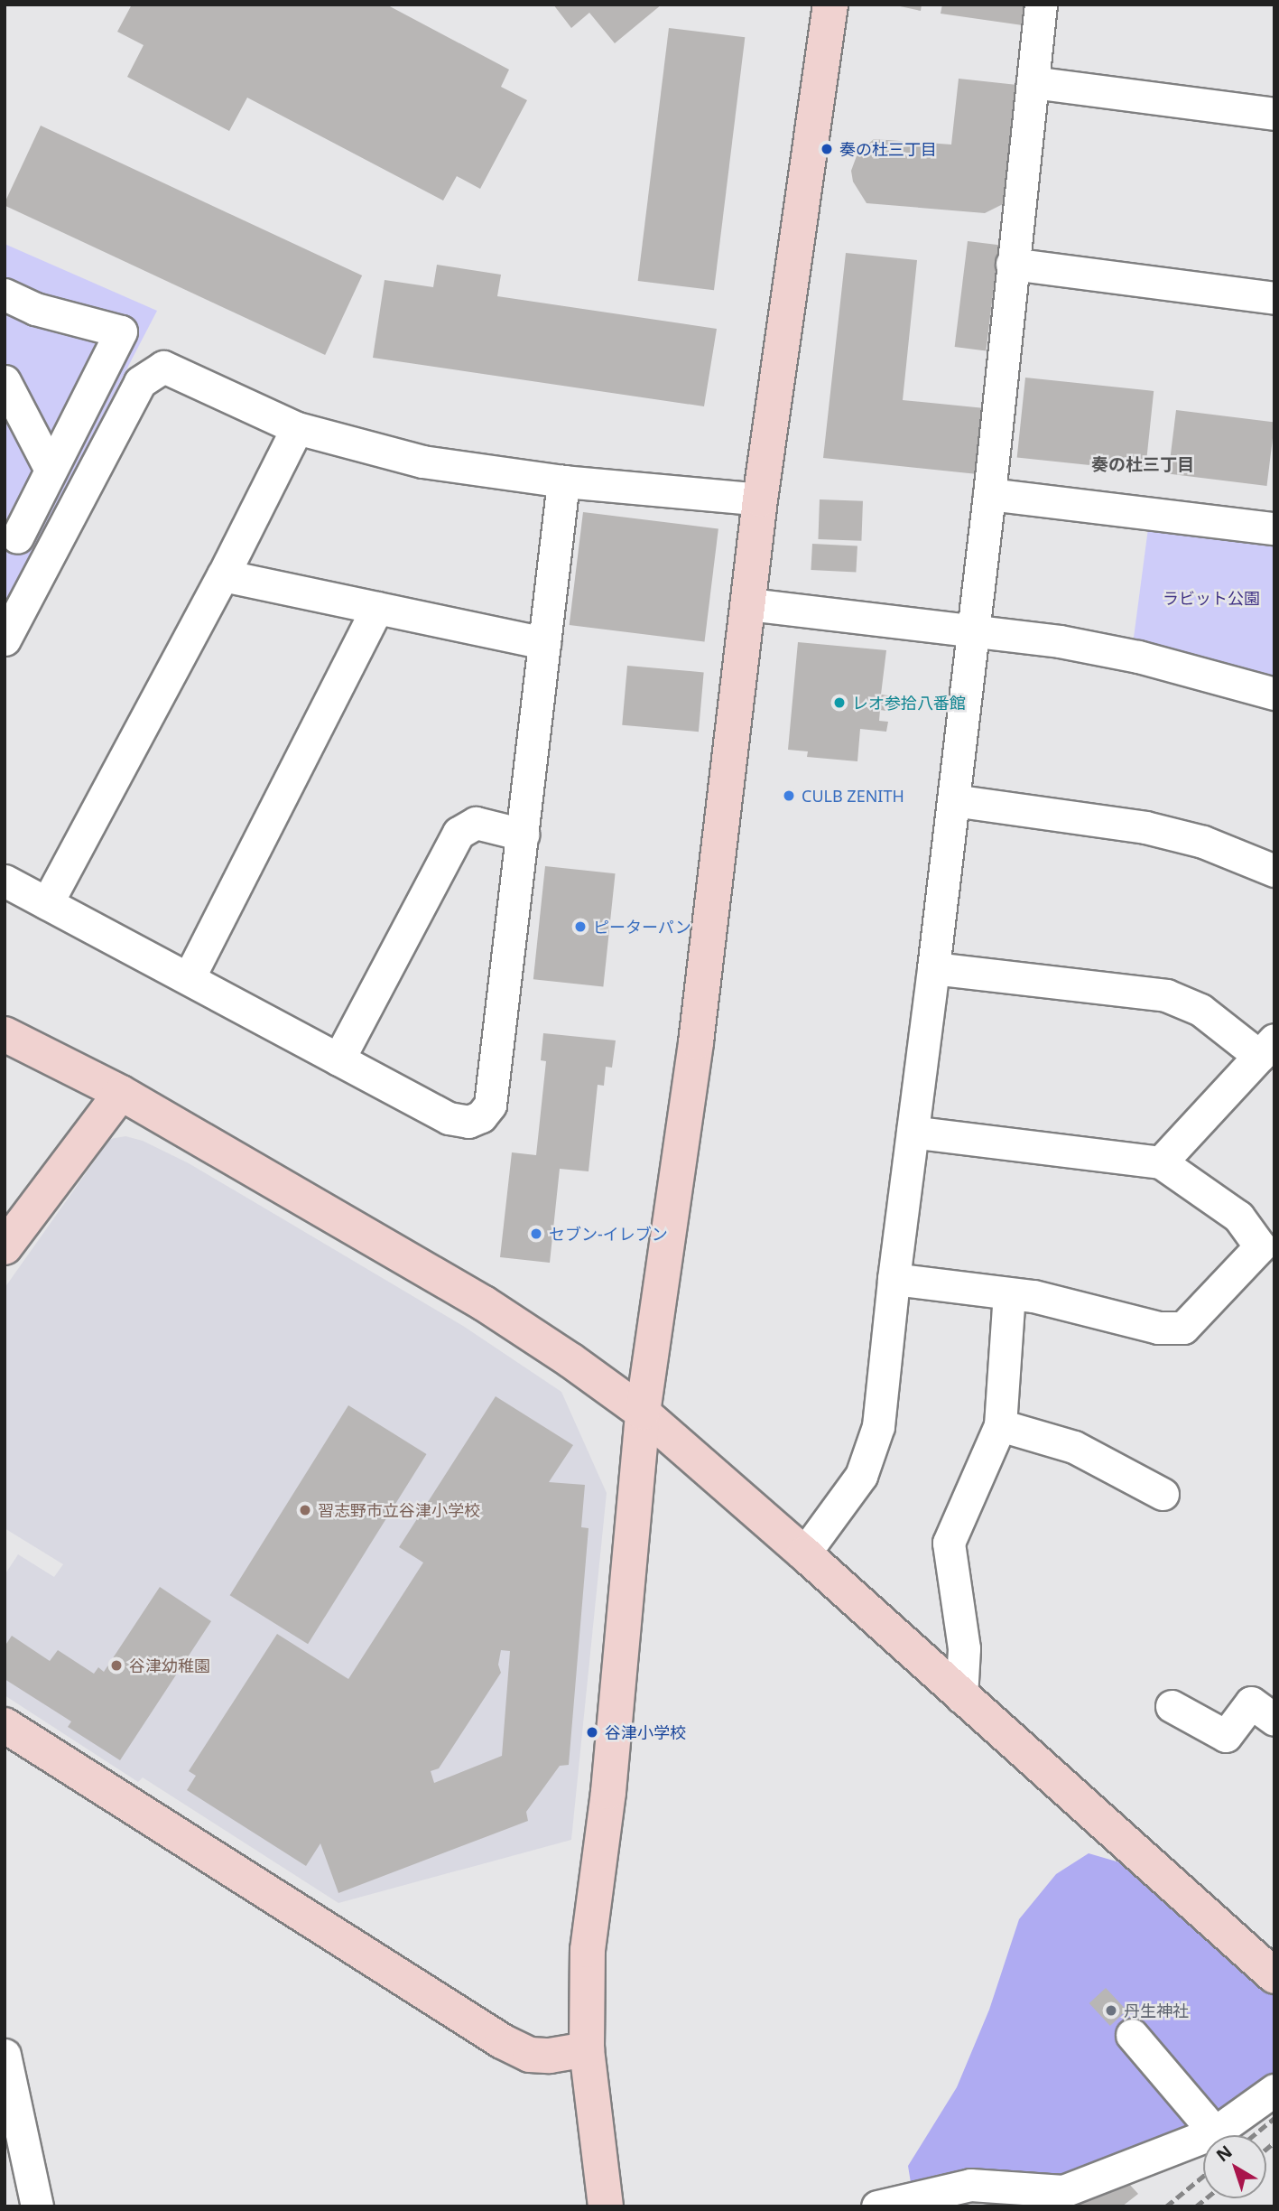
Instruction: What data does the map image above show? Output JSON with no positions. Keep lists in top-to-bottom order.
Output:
{
  "districts": ["奏の杜三丁目"],
  "parks": ["ラビット公園"],
  "places": [
    "奏の杜三丁目",
    "レオ参拾八番館",
    "CULB ZENITH",
    "ピーターパン",
    "セブン-イレブン",
    "習志野市立谷津小学校",
    "谷津幼稚園",
    "谷津小学校",
    "丹生神社"
  ],
  "north": "top left"
}
